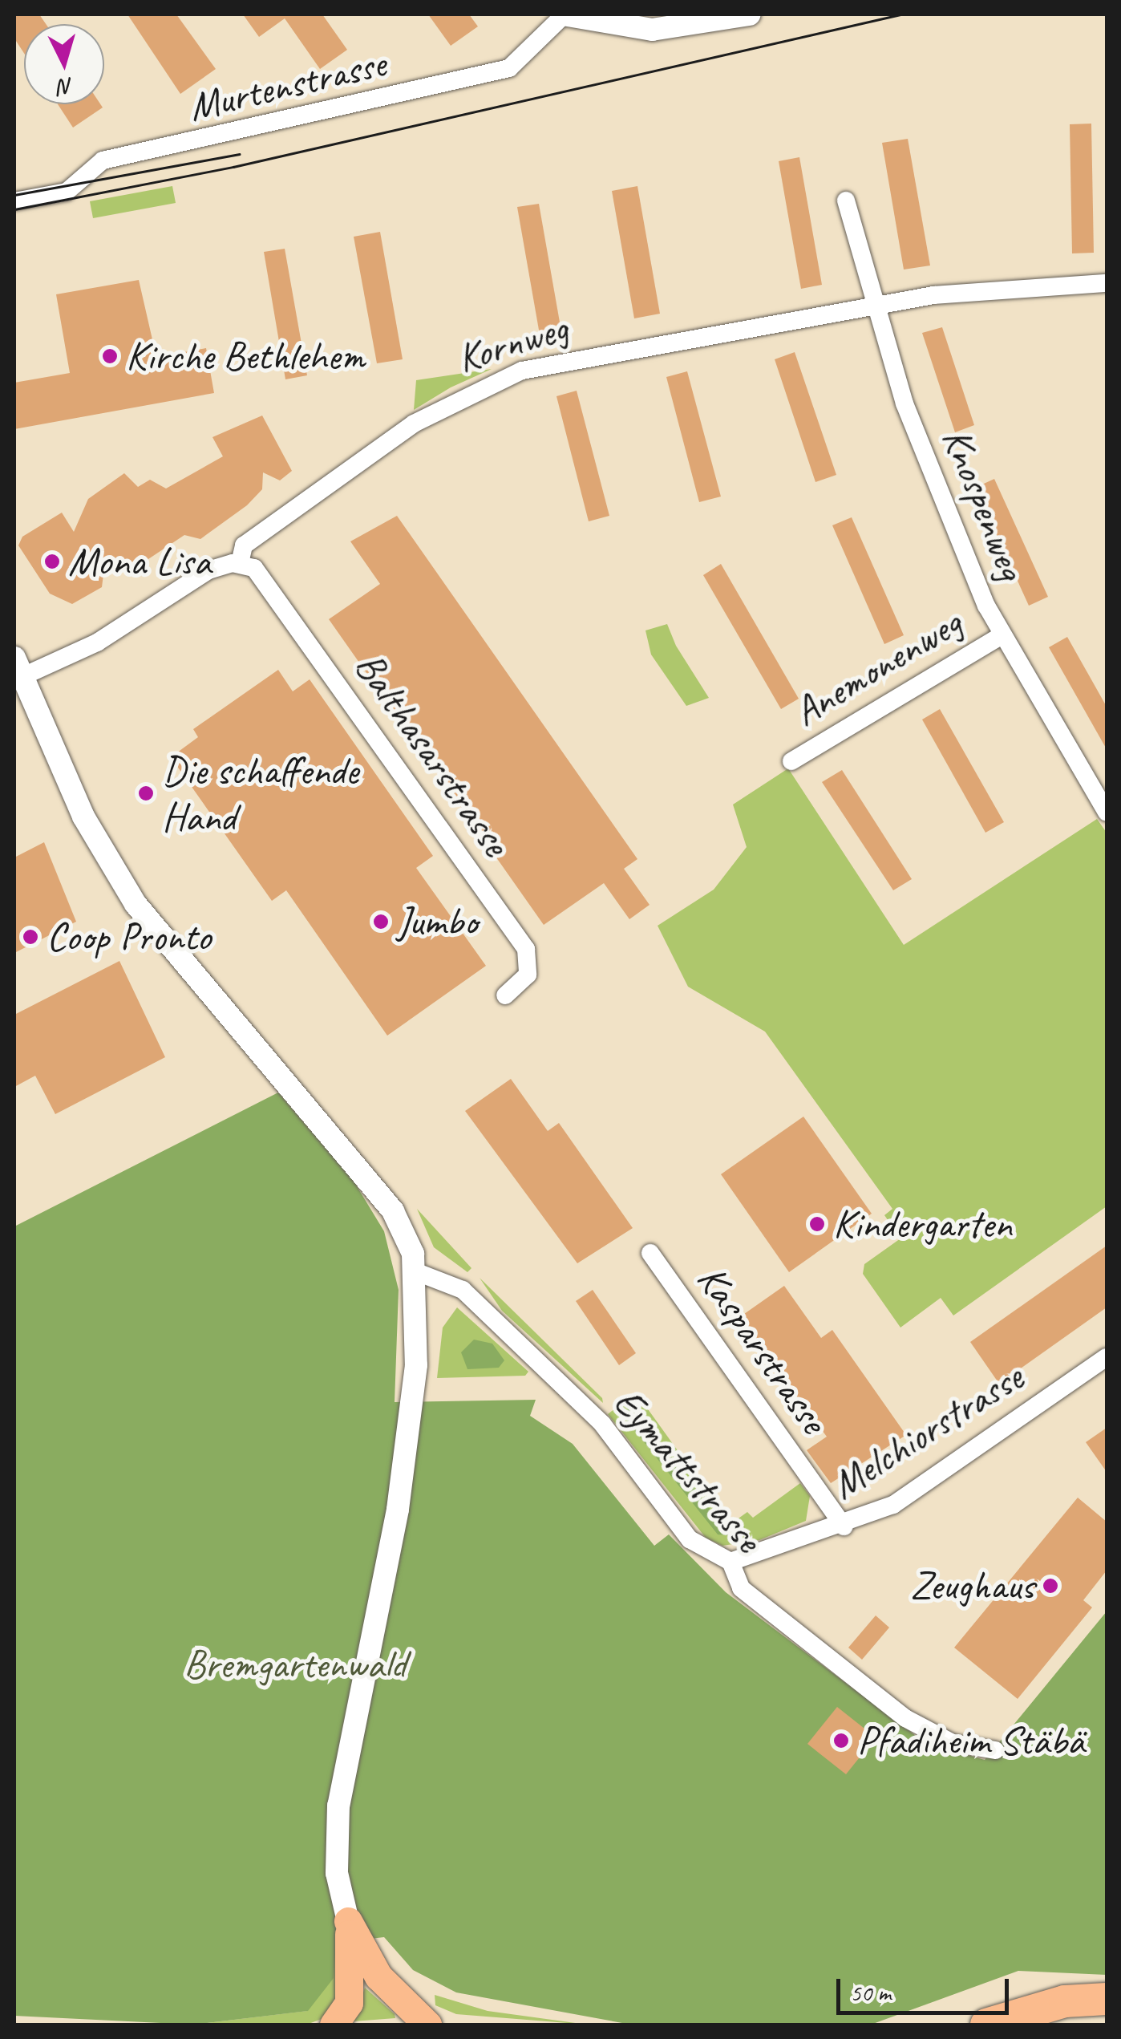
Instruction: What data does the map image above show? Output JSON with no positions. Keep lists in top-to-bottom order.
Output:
{
  "streets": {
    "street": [
      "Murtenstrasse",
      "Kornweg",
      "Knospenweg",
      "Anemonenweg",
      "Balthasarstrasse",
      "Kasparstrasse",
      "Melchiorstrasse",
      "Eymattstrasse"
    ]
  },
  "crossings": [
    ["Kornweg", "Knospenweg"],
    ["Kornweg", "Balthasarstrasse"],
    ["Knospenweg", "Anemonenweg"],
    ["Kasparstrasse", "Melchiorstrasse"],
    ["Melchiorstrasse", "Eymattstrasse"]
  ],
  "parks": ["Bremgartenwald"],
  "places": [
    "Kirche Bethlehem",
    "Mona Lisa",
    "Die schaffende Hand",
    "Jumbo",
    "Coop Pronto",
    "Kindergarten",
    "Zeughaus",
    "Pfadiheim Stäbä"
  ],
  "scale_bar": "50 m",
  "north": "bottom"
}
